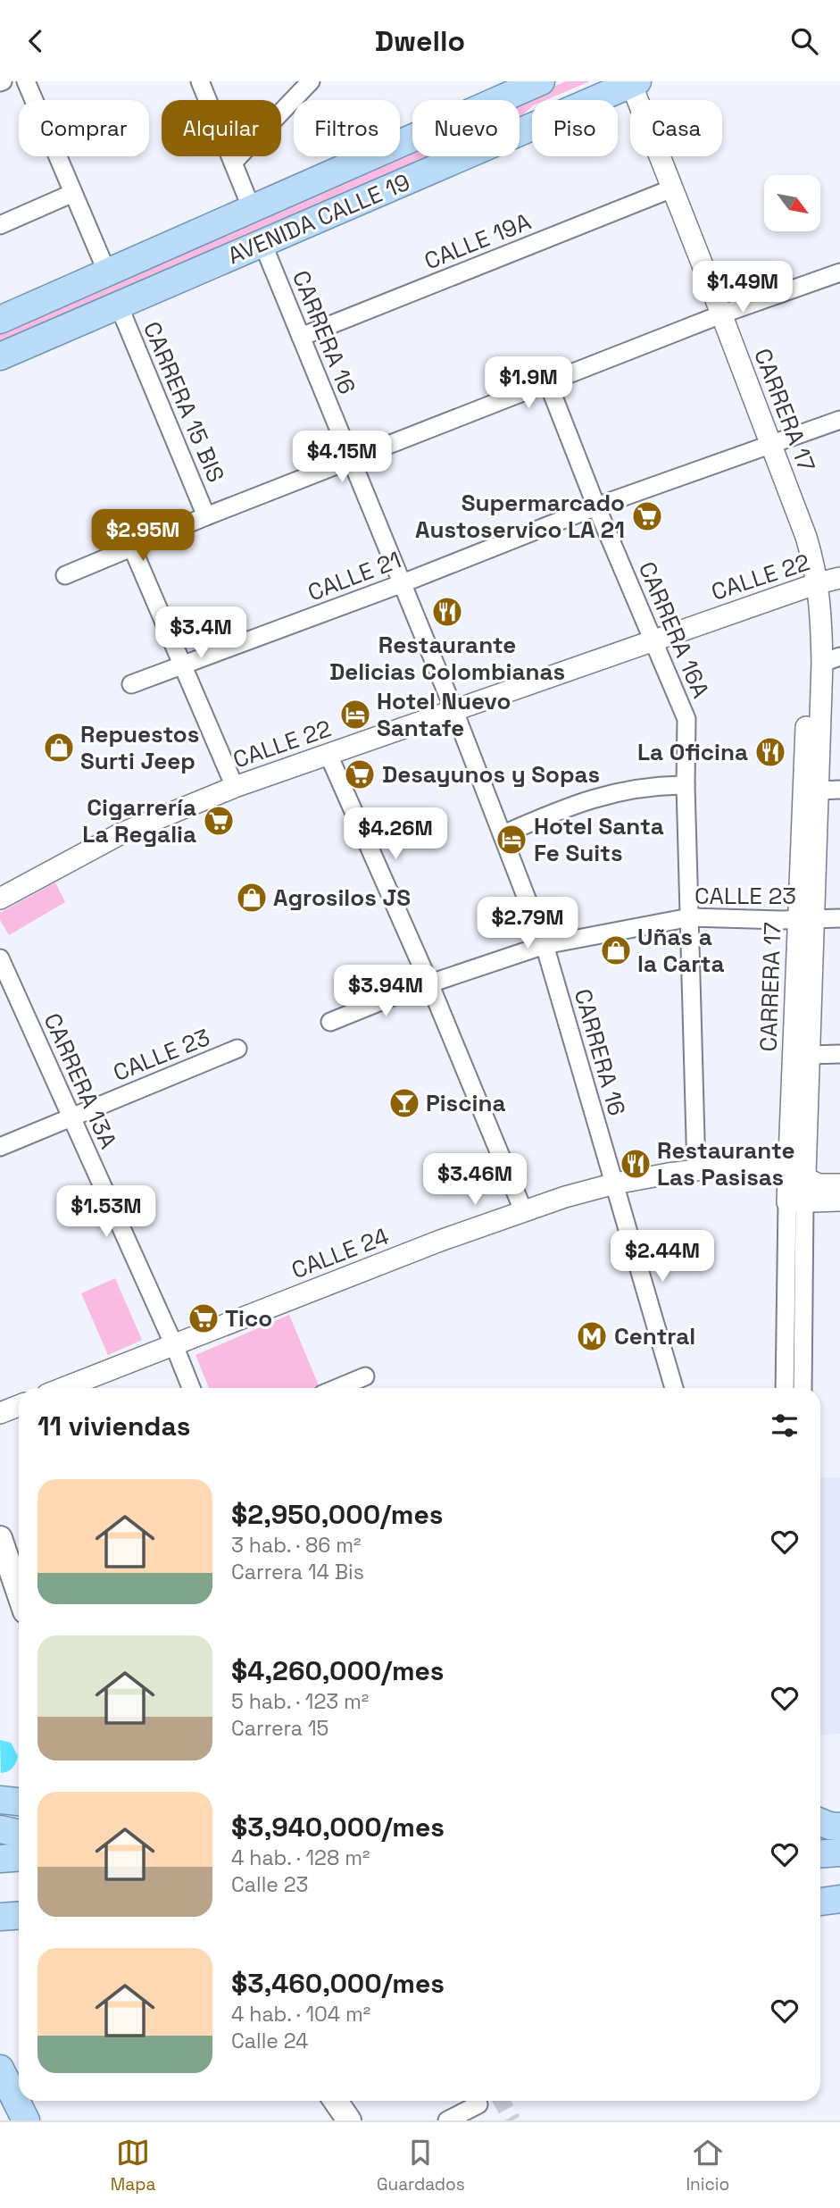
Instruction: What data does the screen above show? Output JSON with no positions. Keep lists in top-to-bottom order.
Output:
{
  "streets": {
    "main road": ["AVENIDA CALLE 19"],
    "street": [
      "CALLE 19A",
      "CARRERA 16",
      "CARRERA 15 BIS",
      "CARRERA 17",
      "CALLE 21",
      "CALLE 22",
      "CARRERA 16A",
      "CALLE 23",
      "CARRERA 13A",
      "CALLE 24"
    ]
  },
  "crossings": [
    ["AVENIDA CALLE 19", "CARRERA 16"],
    ["AVENIDA CALLE 19", "CARRERA 15 BIS"],
    ["AVENIDA CALLE 19", "CARRERA 17"],
    ["CALLE 19A", "CARRERA 16"],
    ["CALLE 19A", "CARRERA 17"],
    ["CARRERA 16", "CALLE 21"],
    ["CARRERA 16", "CALLE 22"],
    ["CARRERA 16", "CALLE 23"],
    ["CARRERA 16", "CALLE 24"],
    ["CARRERA 17", "CALLE 21"],
    ["CARRERA 17", "CALLE 22"],
    ["CARRERA 17", "CALLE 23"],
    ["CARRERA 17", "CALLE 24"],
    ["CALLE 21", "CARRERA 16A"],
    ["CALLE 22", "CARRERA 16A"],
    ["CARRERA 16A", "CALLE 23"],
    ["CARRERA 16A", "CALLE 24"],
    ["CALLE 23", "CARRERA 13A"],
    ["CARRERA 13A", "CALLE 24"]
  ],
  "places": {
    "supermarket": [
      "Supermarcado Austoservico LA 21",
      "Desayunos y Sopas",
      "Cigarrería La Regalia",
      "Tico"
    ],
    "restaurant": ["Restaurante Delicias Colombianas", "La Oficina", "Restaurante Las Pasisas"],
    "hotel": ["Hotel Nuevo Santafe", "Hotel Santa Fe Suits"],
    "shop": ["Repuestos Surti Jeep", "Agrosilos JS", "Uñas a la Carta"],
    "bar": ["Piscina"],
    "metro station": ["Central"]
  },
  "north": "bottom right",
  "page": {
    "header": "Dwello",
    "chip": [
      "Comprar",
      "Alquilar",
      "Filtros",
      "Nuevo",
      "Piso",
      "Casa"
    ],
    "price": [
      "$1.49M",
      "$1.9M",
      "$4.15M",
      "$2.95M",
      "$3.4M",
      "$4.26M",
      "$2.79M",
      "$3.94M",
      "$3.46M",
      "$1.53M",
      "$2.44M"
    ],
    "heading": "11 viviendas",
    "list": [
      {
        "name": "$2,950,000/mes",
        "note": "3 hab. · 86 m² · Carrera 14 Bis"
      },
      {
        "name": "$4,260,000/mes",
        "note": "5 hab. · 123 m² · Carrera 15"
      },
      {
        "name": "$3,940,000/mes",
        "note": "4 hab. · 128 m² · Calle 23"
      },
      {
        "name": "$3,460,000/mes",
        "note": "4 hab. · 104 m² · Calle 24"
      }
    ],
    "tabs": ["Mapa", "Guardados", "Inicio"]
  }
}
